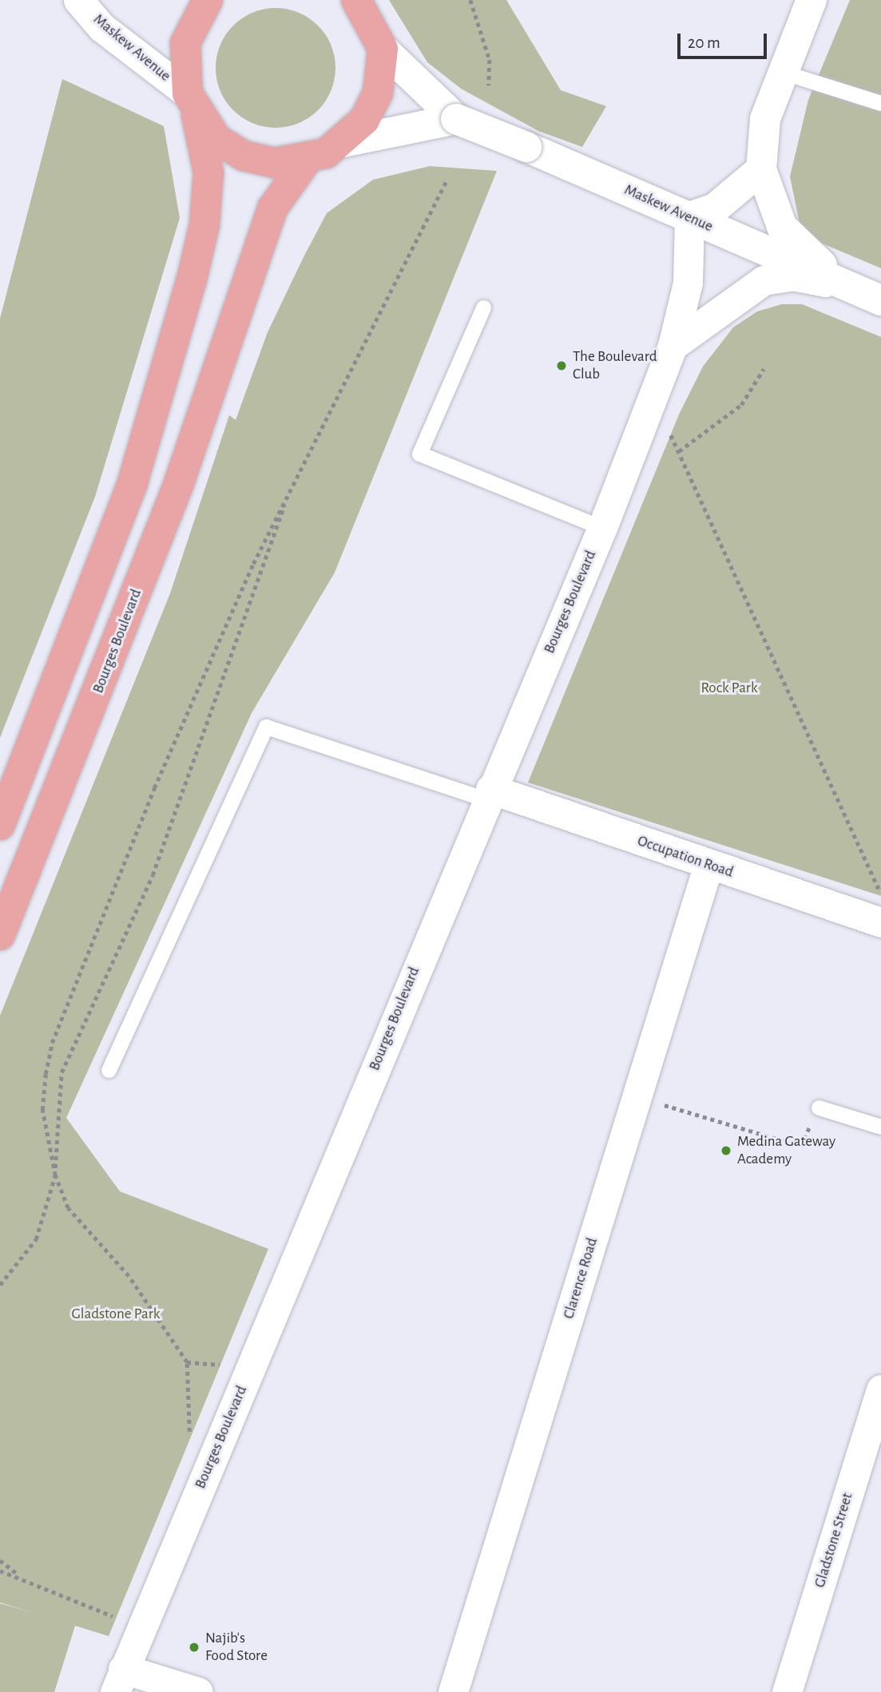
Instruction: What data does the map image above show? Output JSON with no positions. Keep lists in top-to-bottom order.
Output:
{
  "streets": {
    "main road": ["Bourges Boulevard"],
    "street": [
      "Maskew Avenue",
      "Occupation Road",
      "Clarence Road",
      "Gladstone Street"
    ]
  },
  "crossings": [
    ["Maskew Avenue", "Bourges Boulevard"],
    ["Bourges Boulevard", "Occupation Road"],
    ["Occupation Road", "Clarence Road"]
  ],
  "parks": ["Rock Park", "Gladstone Park"],
  "places": ["The Boulevard Club", "Medina Gateway Academy", "Najib's Food Store"],
  "scale_bar": "20 m"
}
